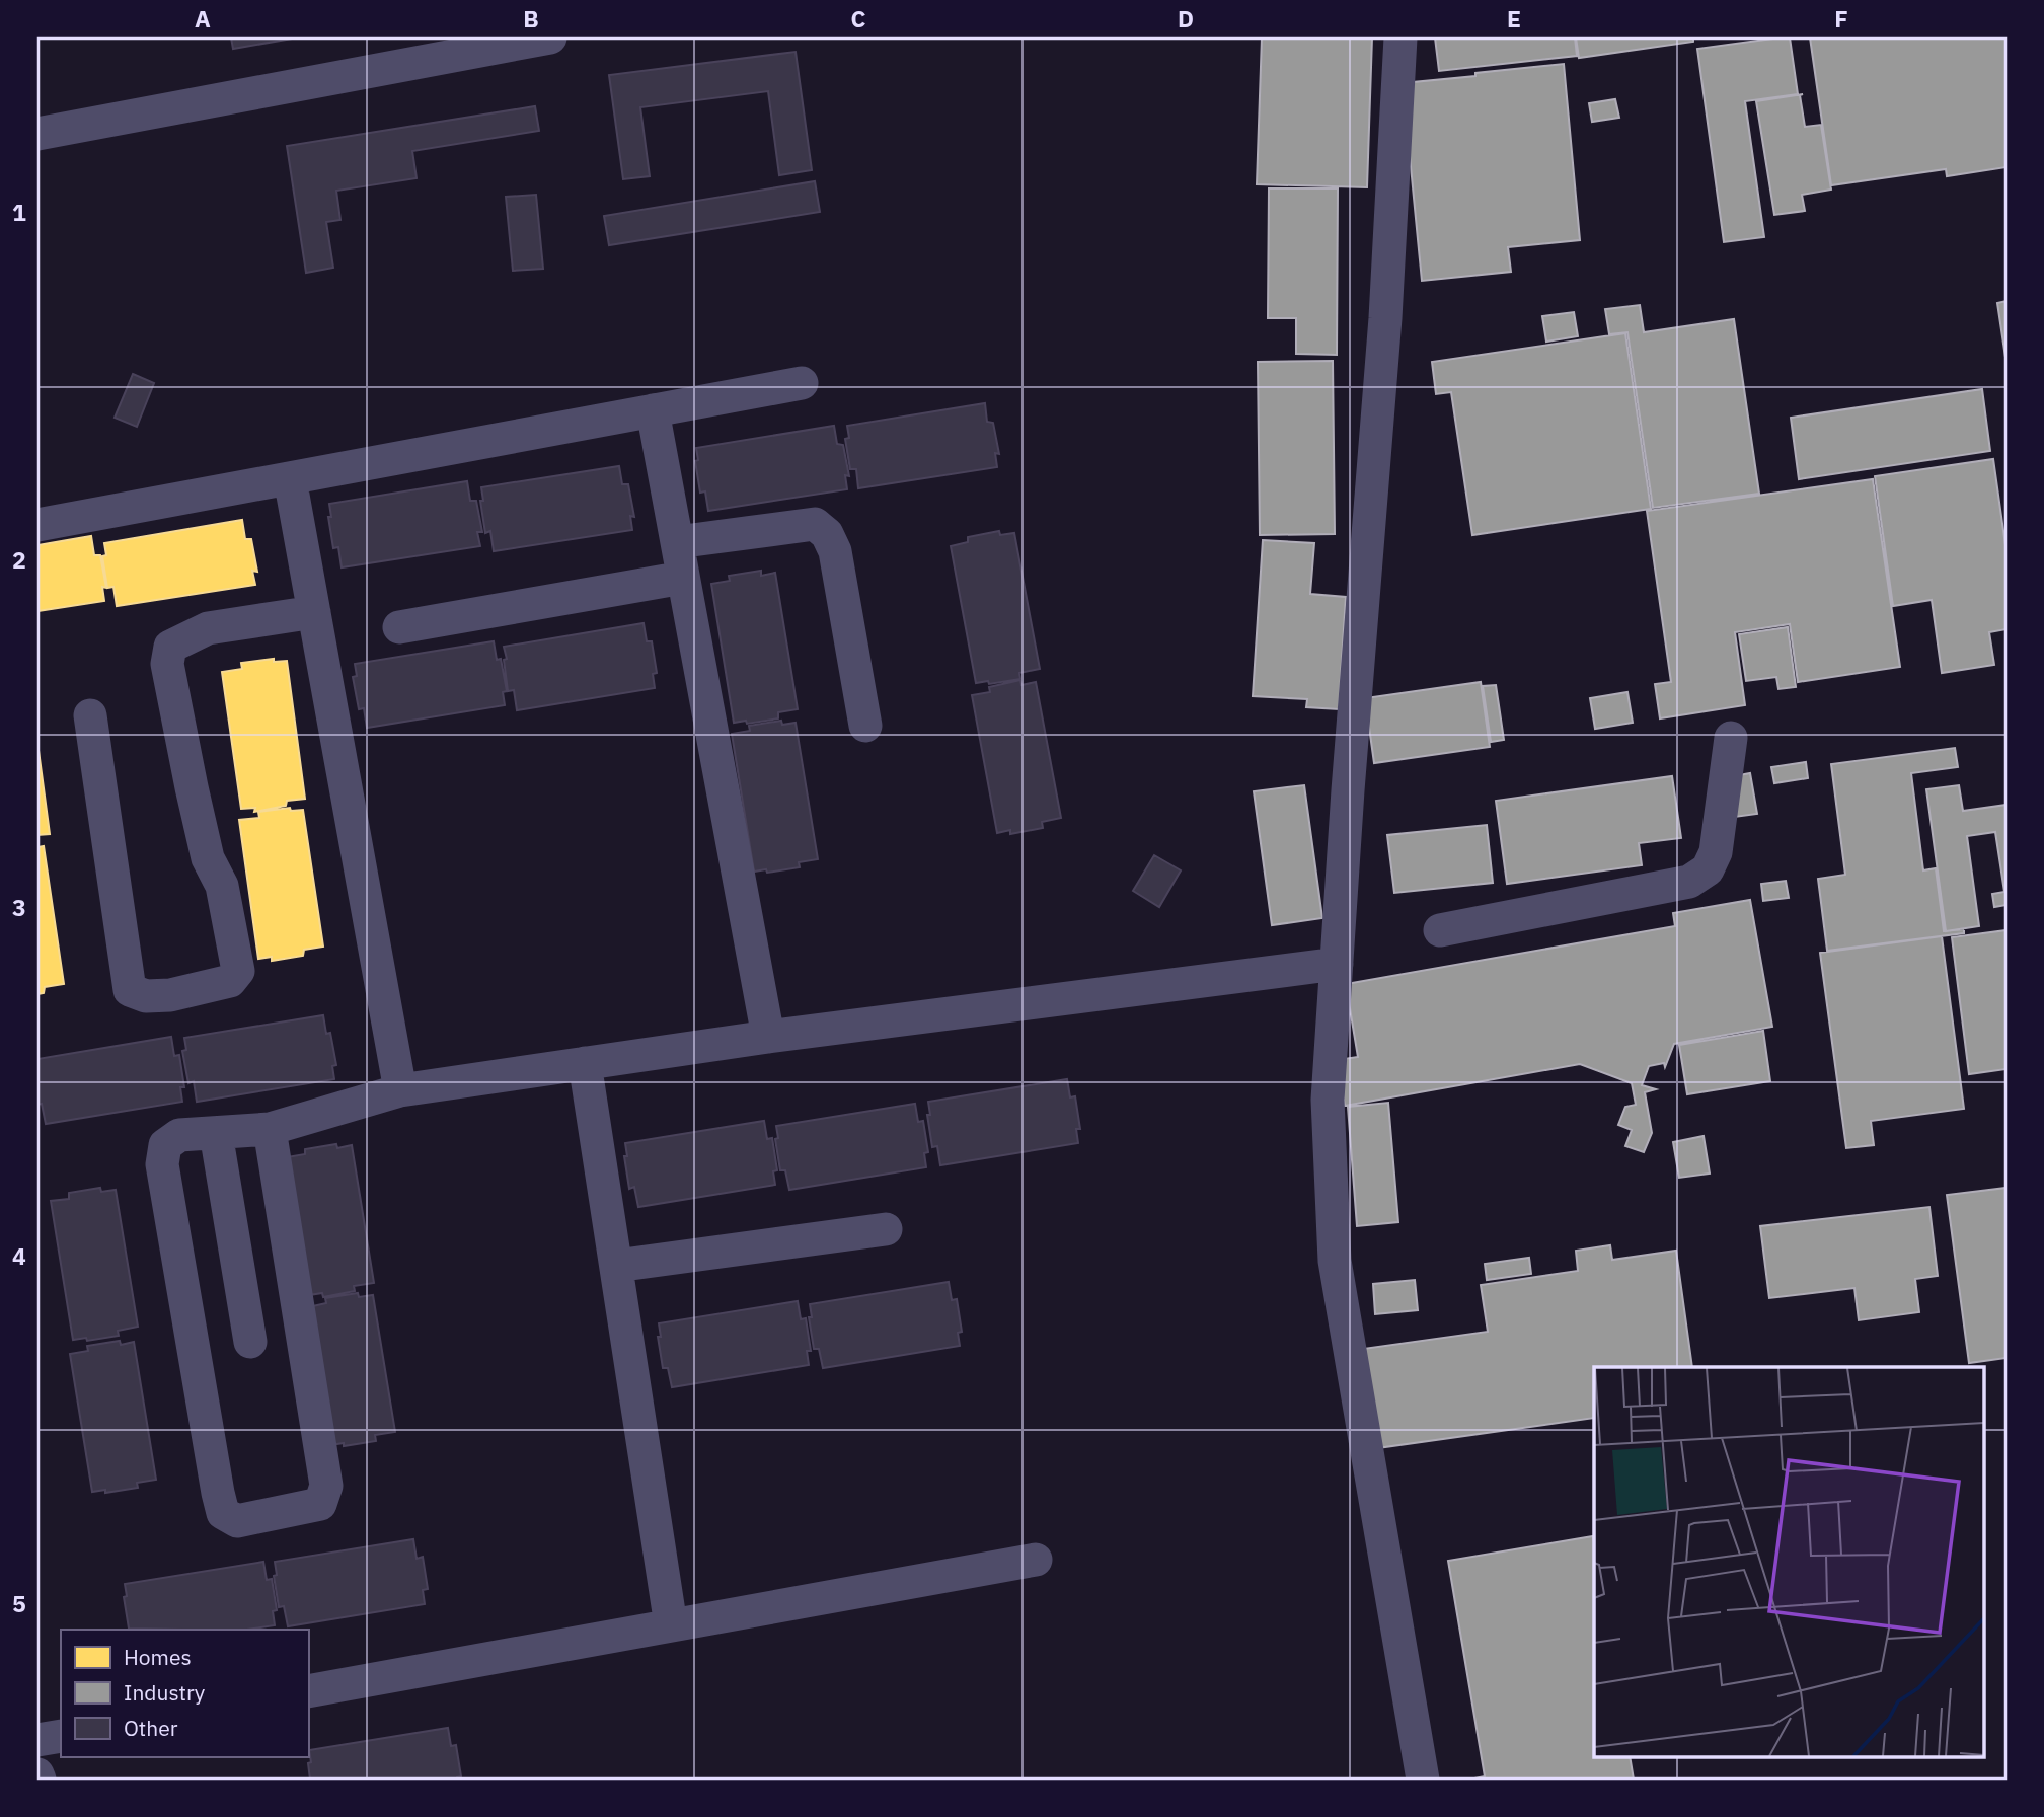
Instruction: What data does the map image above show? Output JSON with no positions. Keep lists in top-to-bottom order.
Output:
{
  "legend": ["Homes", "Industry", "Other"],
  "grid": {
    "columns": [
      "A",
      "B",
      "C",
      "D",
      "E",
      "F"
    ],
    "rows": [
      "1",
      "2",
      "3",
      "4",
      "5"
    ]
  }
}
